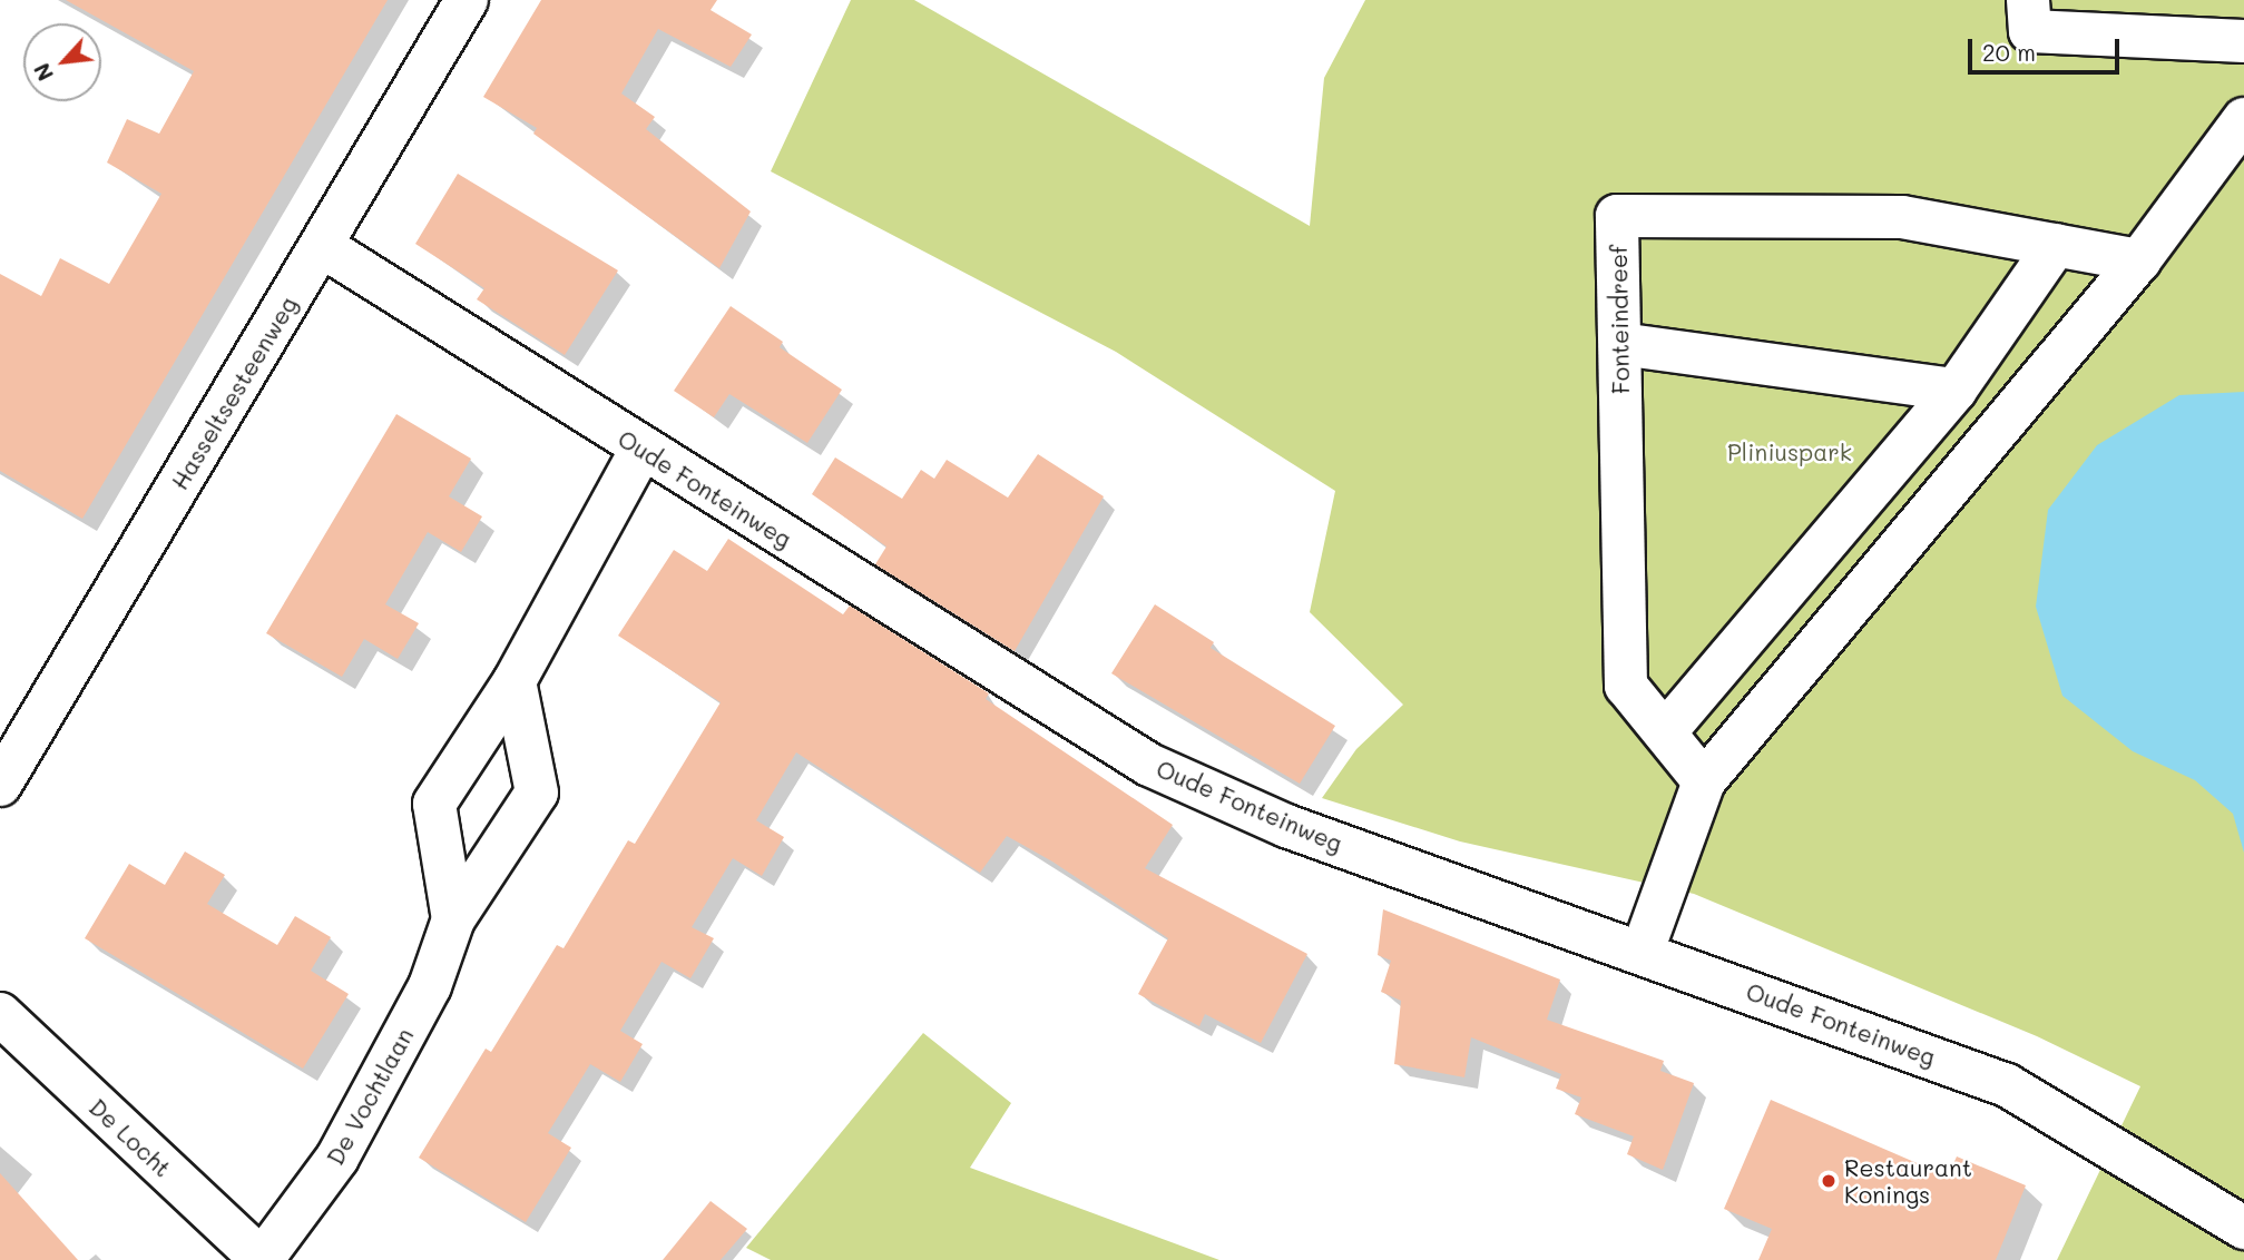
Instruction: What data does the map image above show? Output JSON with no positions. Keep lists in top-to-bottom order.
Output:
{
  "streets": {
    "street": [
      "Fonteindreef",
      "Hasseltsesteenweg",
      "Oude Fonteinweg",
      "De Vochtlaan",
      "De Locht"
    ]
  },
  "crossings": [
    ["Hasseltsesteenweg", "Oude Fonteinweg"],
    ["Oude Fonteinweg", "De Vochtlaan"],
    ["De Vochtlaan", "De Locht"]
  ],
  "parks": ["Pliniuspark"],
  "places": ["Restaurant Konings"],
  "scale_bar": "20 m",
  "north": "bottom left"
}
